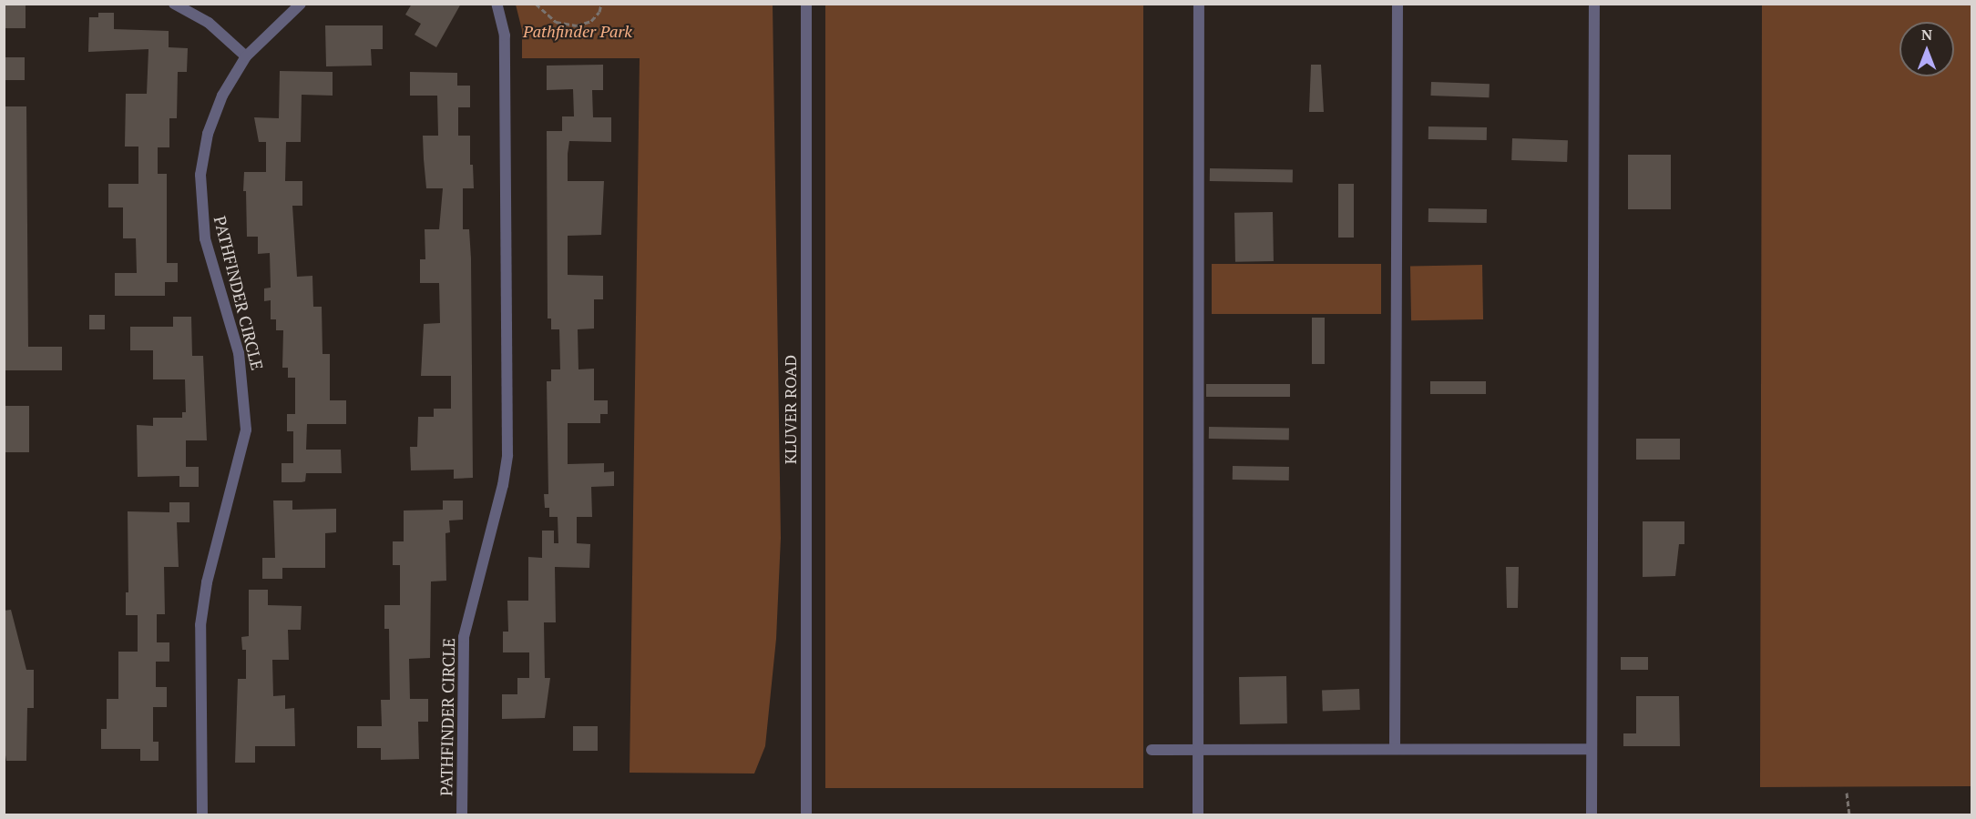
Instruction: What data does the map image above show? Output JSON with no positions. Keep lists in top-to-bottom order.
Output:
{
  "streets": {
    "street": ["PATHFINDER CIRCLE", "KLUVER ROAD"]
  },
  "parks": ["Pathfinder Park"],
  "north": "top"
}
